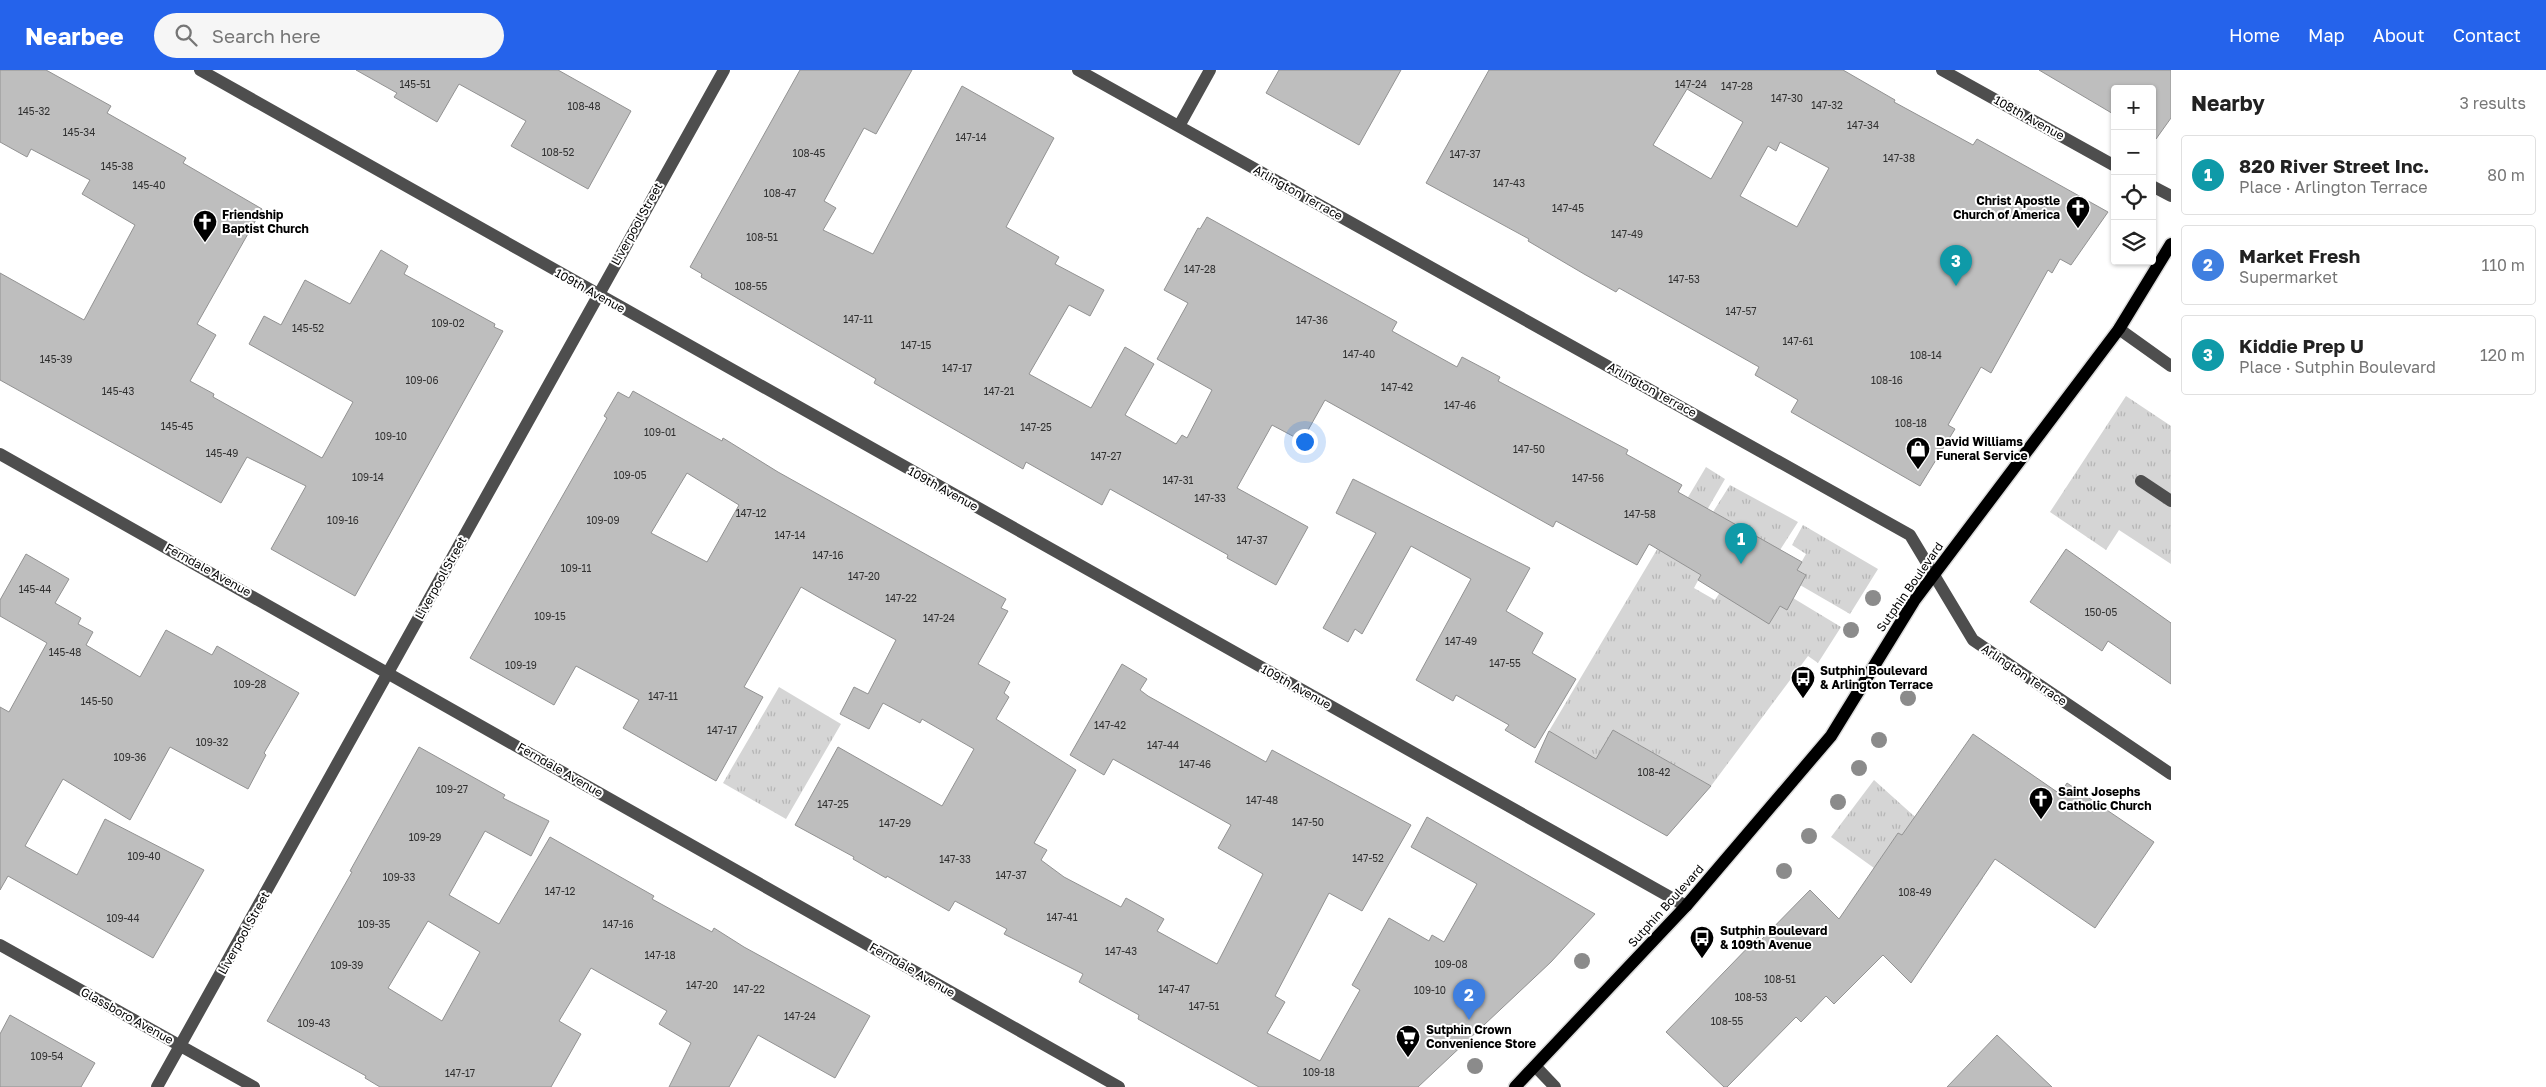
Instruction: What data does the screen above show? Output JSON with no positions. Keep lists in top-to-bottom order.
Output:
{
  "streets": {
    "main road": ["Sutphin Boulevard"],
    "street": [
      "108th Avenue",
      "Arlington Terrace",
      "Liverpool Street",
      "109th Avenue",
      "Ferndale Avenue",
      "Glassboro Avenue"
    ]
  },
  "crossings": [
    ["Arlington Terrace", "Sutphin Boulevard"],
    ["Liverpool Street", "109th Avenue"],
    ["Liverpool Street", "Ferndale Avenue"],
    ["Liverpool Street", "Glassboro Avenue"],
    ["109th Avenue", "Sutphin Boulevard"]
  ],
  "places": {
    "church": ["Christ Apostle Church of America", "Friendship Baptist Church", "Saint Josephs Catholic Church"],
    "shop": ["David Williams Funeral Service"],
    "bus stop": ["Sutphin Boulevard & Arlington Terrace", "Sutphin Boulevard & 109th Avenue"],
    "supermarket": ["Sutphin Crown Convenience Store"]
  },
  "house_numbers": [
    "145-51",
    "147-24",
    "147-28",
    "147-30",
    "147-32",
    "108-48",
    "145-32",
    "147-34",
    "145-34",
    "147-14",
    "108-52",
    "108-45",
    "147-37",
    "147-38",
    "145-38",
    "147-43",
    "145-40",
    "108-47",
    "147-45",
    "147-49",
    "108-51",
    "147-28",
    "147-53",
    "108-55",
    "147-57",
    "147-11",
    "147-36",
    "109-02",
    "145-52",
    "147-61",
    "147-15",
    "147-40",
    "108-14",
    "145-39",
    "147-17",
    "109-06",
    "108-16",
    "147-42",
    "145-43",
    "147-21",
    "147-46",
    "108-18",
    "145-45",
    "147-25",
    "109-01",
    "109-10",
    "147-50",
    "145-49",
    "147-27",
    "109-05",
    "109-14",
    "147-56",
    "147-31",
    "147-33",
    "147-12",
    "147-58",
    "109-16",
    "109-09",
    "147-14",
    "147-37",
    "147-16",
    "109-11",
    "147-20",
    "145-44",
    "147-22",
    "150-05",
    "109-15",
    "147-24",
    "147-49",
    "145-48",
    "147-55",
    "109-19",
    "109-28",
    "147-11",
    "145-50",
    "147-42",
    "147-17",
    "109-32",
    "147-44",
    "109-36",
    "147-46",
    "108-42",
    "109-27",
    "147-48",
    "147-25",
    "147-50",
    "147-29",
    "109-29",
    "109-40",
    "147-52",
    "147-33",
    "147-37",
    "109-33",
    "147-12",
    "108-49",
    "147-41",
    "109-44",
    "109-35",
    "147-16",
    "147-43",
    "147-18",
    "109-08",
    "109-39",
    "108-51",
    "147-20",
    "147-22",
    "147-47",
    "109-10",
    "108-53",
    "147-51",
    "147-24",
    "108-55",
    "109-43",
    "109-54",
    "109-18",
    "147-17"
  ],
  "page": {
    "header": "Nearbee",
    "search": "Search here",
    "nav": [
      "Home",
      "Map",
      "About",
      "Contact"
    ],
    "heading": ["Nearby", "3 results"],
    "map_buttons": ["+", "−"],
    "list": [
      {
        "mark": "1",
        "name": "820 River Street Inc.",
        "note": "Place · Arlington Terrace",
        "value": "80 m"
      },
      {
        "mark": "2",
        "name": "Market Fresh",
        "note": "Supermarket",
        "value": "110 m"
      },
      {
        "mark": "3",
        "name": "Kiddie Prep U",
        "note": "Place · Sutphin Boulevard",
        "value": "120 m"
      }
    ],
    "pins": ["3", "1", "2"]
  }
}
